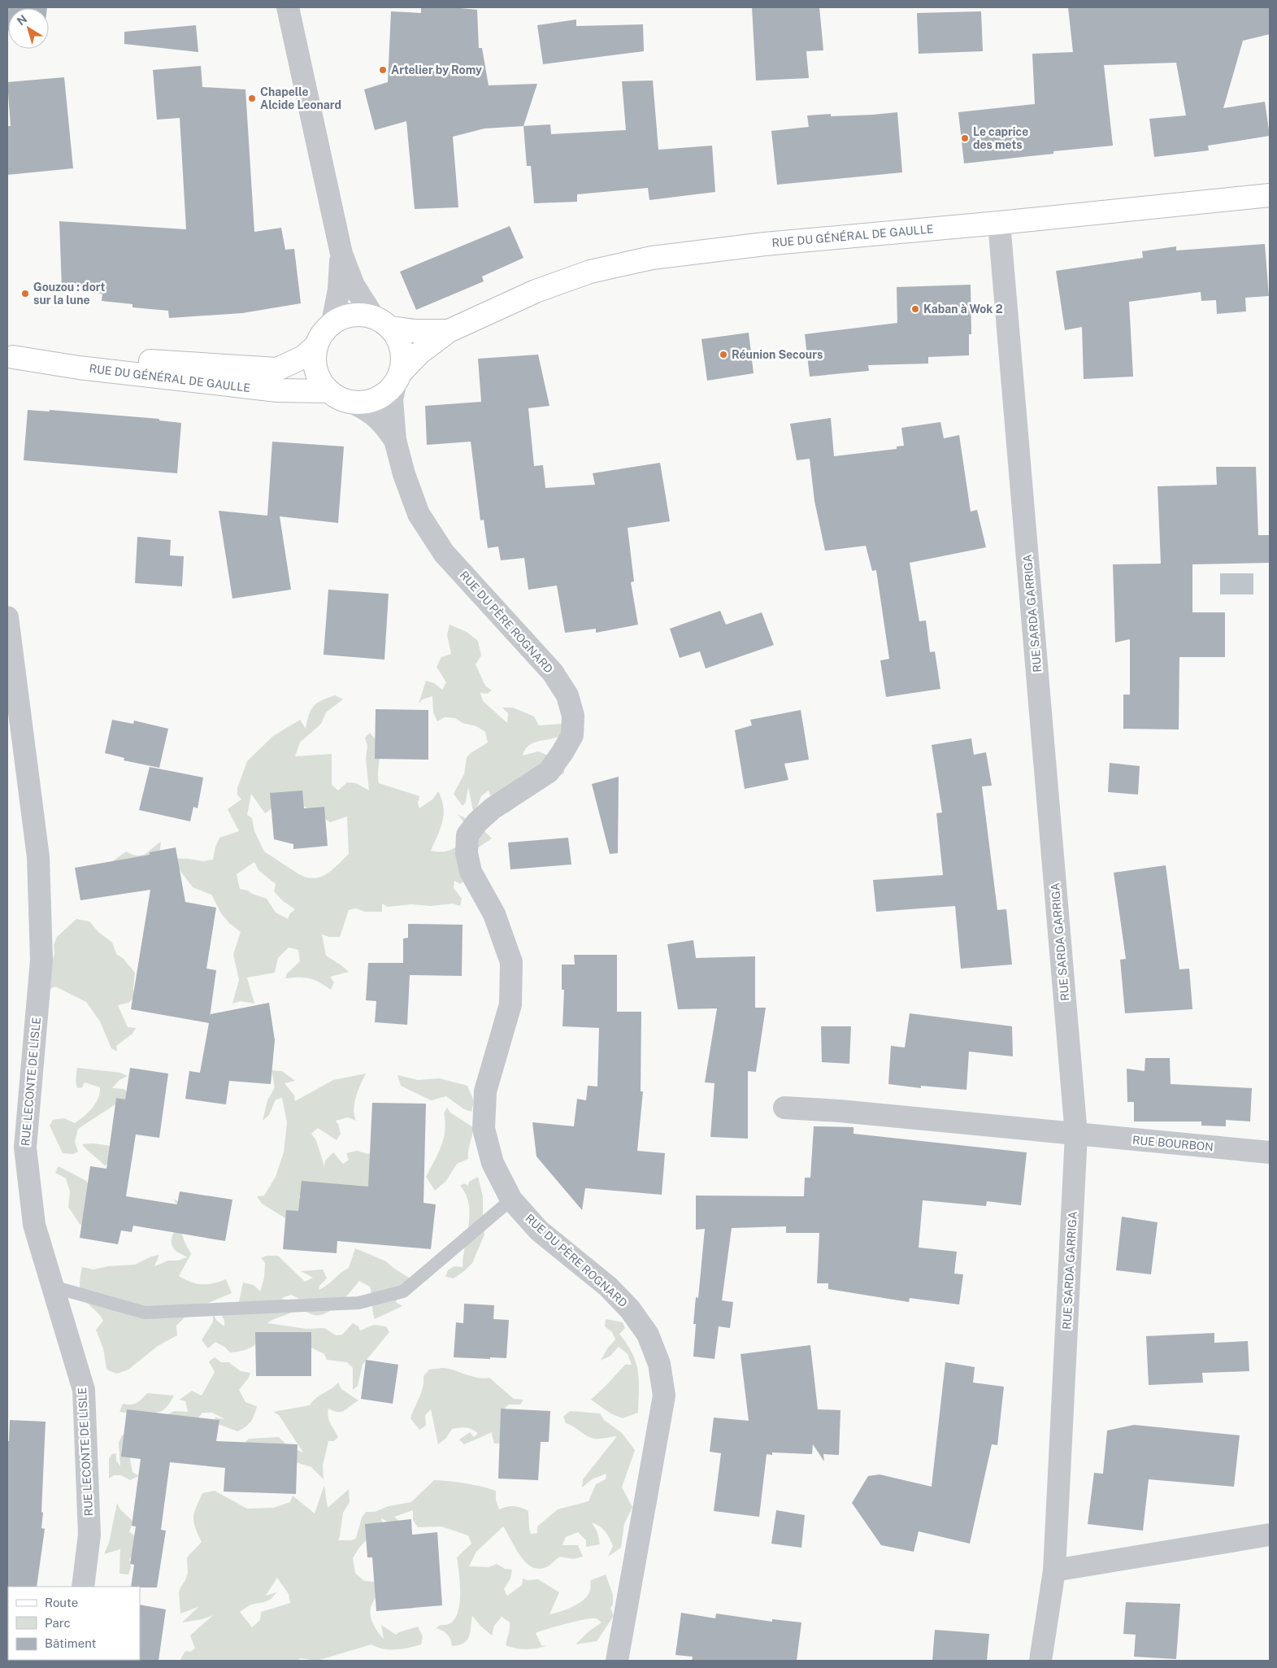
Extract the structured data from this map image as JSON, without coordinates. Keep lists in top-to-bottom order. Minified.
{"streets":{"main road":["RUE DU GÉNÉRAL DE GAULLE"],"street":["RUE SARDA GARRIGA","RUE DU PÈRE ROGNARD","RUE LECONTE DE LISLE","RUE BOURBON"]},"crossings":[["RUE DU GÉNÉRAL DE GAULLE","RUE SARDA GARRIGA"],["RUE DU GÉNÉRAL DE GAULLE","RUE DU PÈRE ROGNARD"],["RUE SARDA GARRIGA","RUE BOURBON"]],"places":["Artelier by Romy","Chapelle Alcide Leonard","Le caprice des mets","Gouzou : dort sur la lune","Kaban à Wok 2","Réunion Secours"],"legend":["Route","Parc","Bâtiment"],"north":"top left"}
